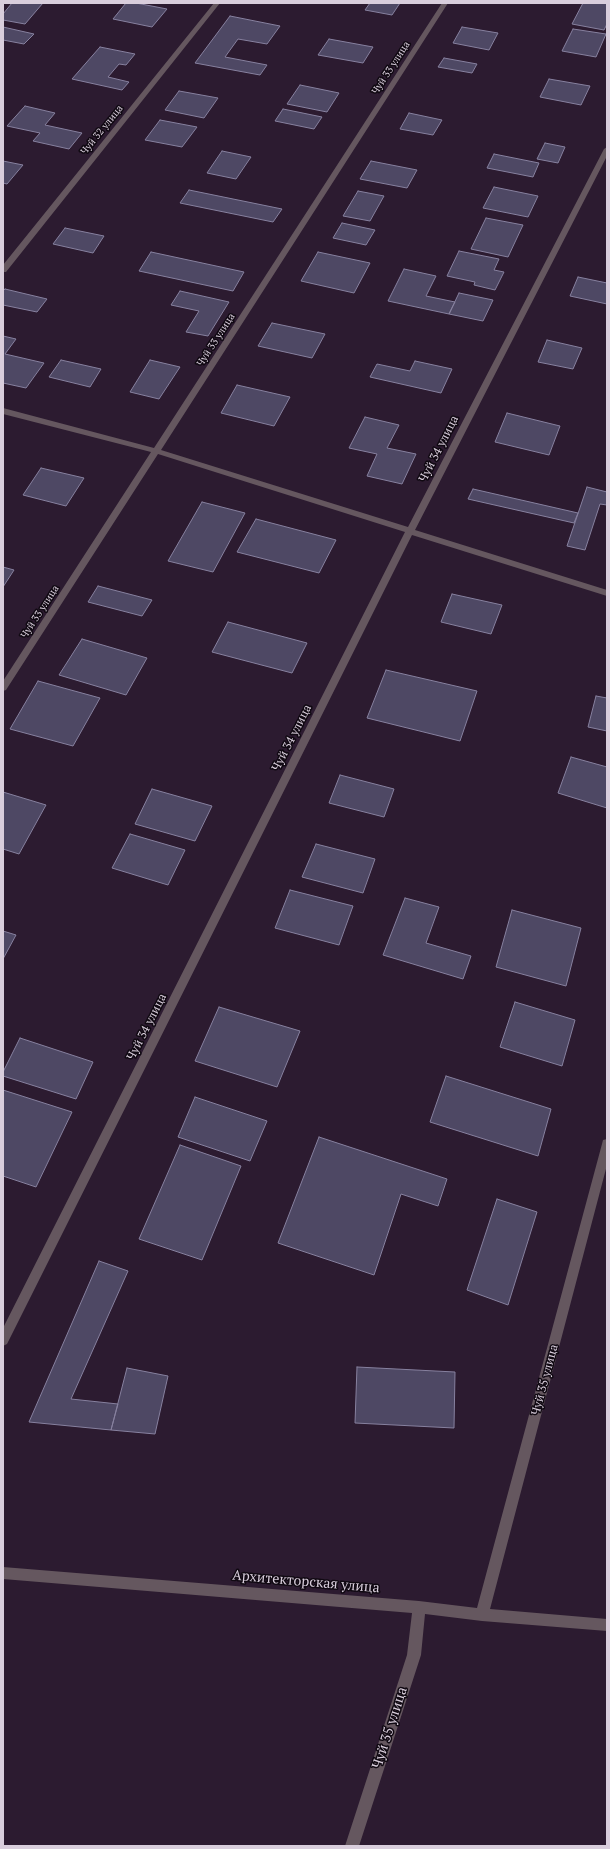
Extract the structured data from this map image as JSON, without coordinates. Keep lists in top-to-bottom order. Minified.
{"streets":{"street":["Чуй 33 улица","Чуй 32 улица","Чуй 34 улица","Чуй 35 улица","Архитекторская улица"]},"crossings":[["Чуй 35 улица","Архитекторская улица"]]}
